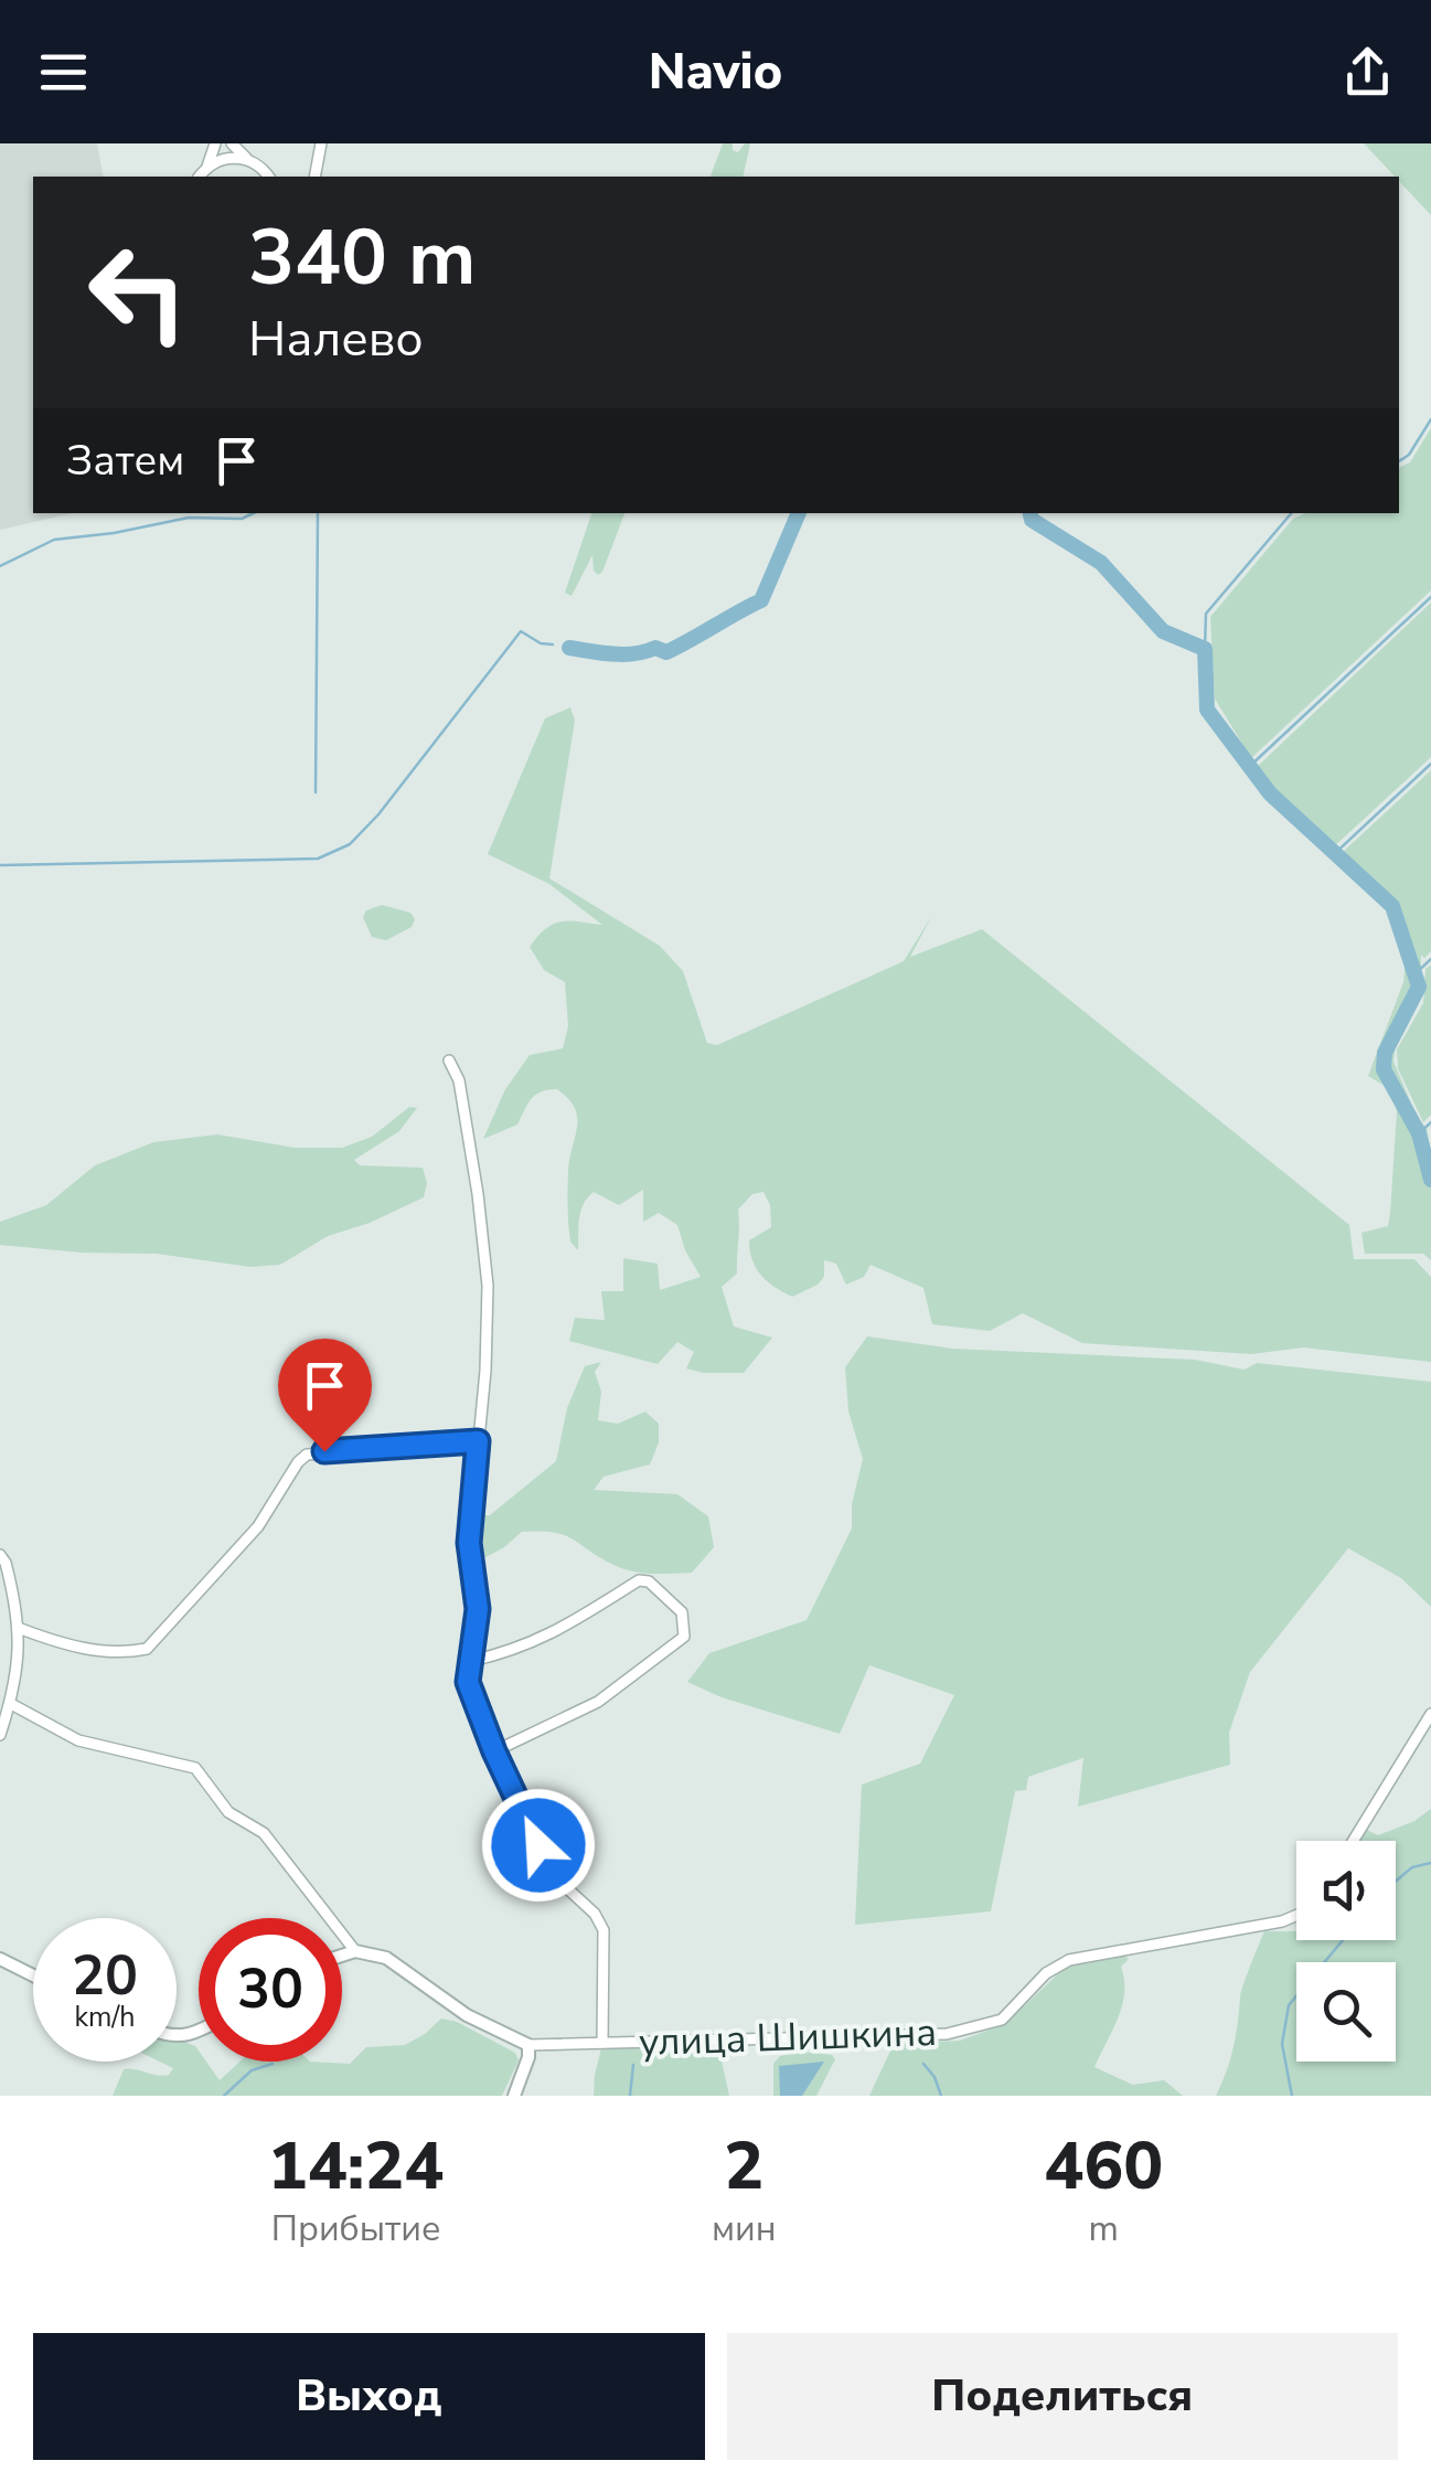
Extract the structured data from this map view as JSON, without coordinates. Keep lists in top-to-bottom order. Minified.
{"streets":{"street":["улица Шишкина"]},"page":{"header":"Navio","turn":["340 m","Налево"],"then":"Затем","speed":"20 km/h","limit":"30","eta":["14:24","Прибытие","2","мин","460","m"],"buttons":["Выход","Поделиться"]}}
